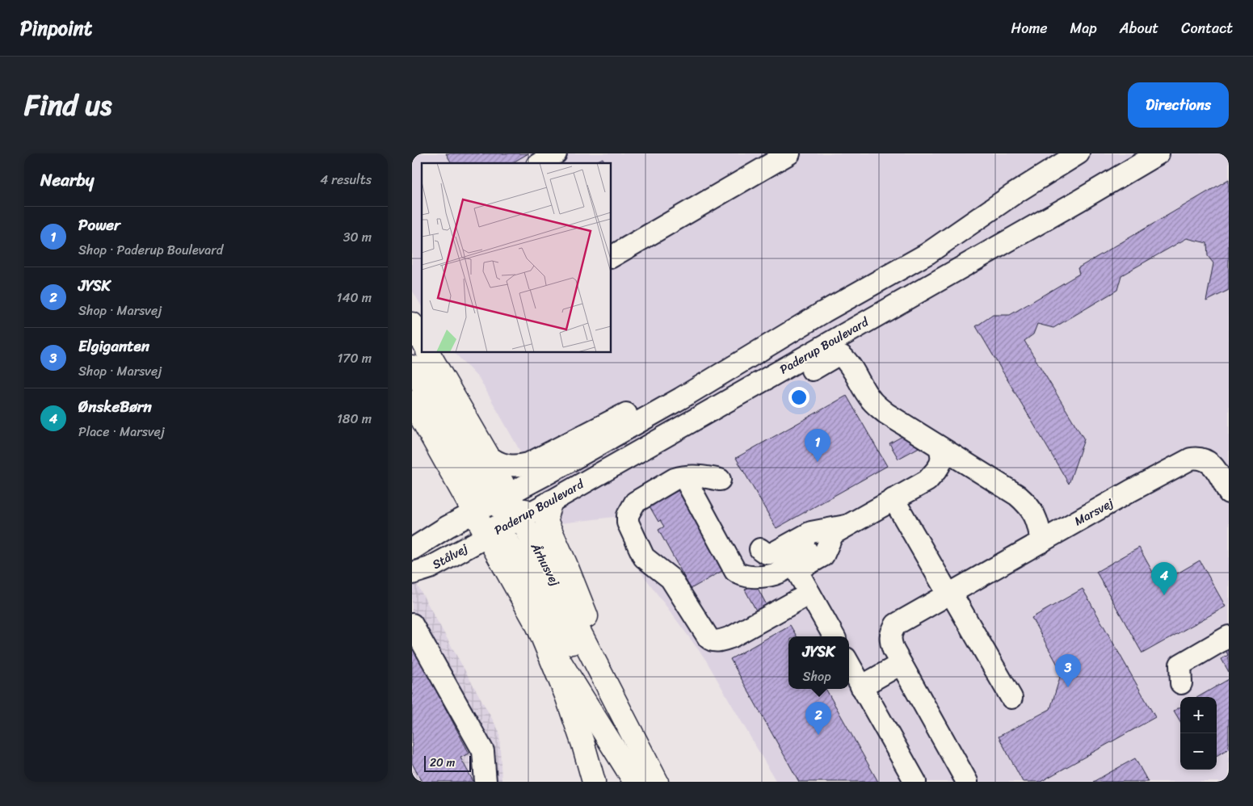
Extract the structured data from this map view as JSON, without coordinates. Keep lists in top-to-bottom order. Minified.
{"streets":{"street":["Paderup Boulevard","Marsvej","Stålvej"]},"crossings":[["Paderup Boulevard","Stålvej"]],"scale_bar":"20 m","page":{"header":"Pinpoint","nav":["Home","Map","About","Contact"],"title":"Find us","buttons":"Directions","heading":["Nearby","4 results"],"list":[{"mark":"1","name":"Power","note":"Shop · Paderup Boulevard","value":"30 m"},{"mark":"2","name":"JYSK","note":"Shop · Marsvej","value":"140 m"},{"mark":"3","name":"Elgiganten","note":"Shop · Marsvej","value":"170 m"},{"mark":"4","name":"ØnskeBørn","note":"Place · Marsvej","value":"180 m"}],"pins":["1","4","3","2"],"popup":["JYSK","Shop"],"map_buttons":["+","−"],"scale":"20 m"}}
